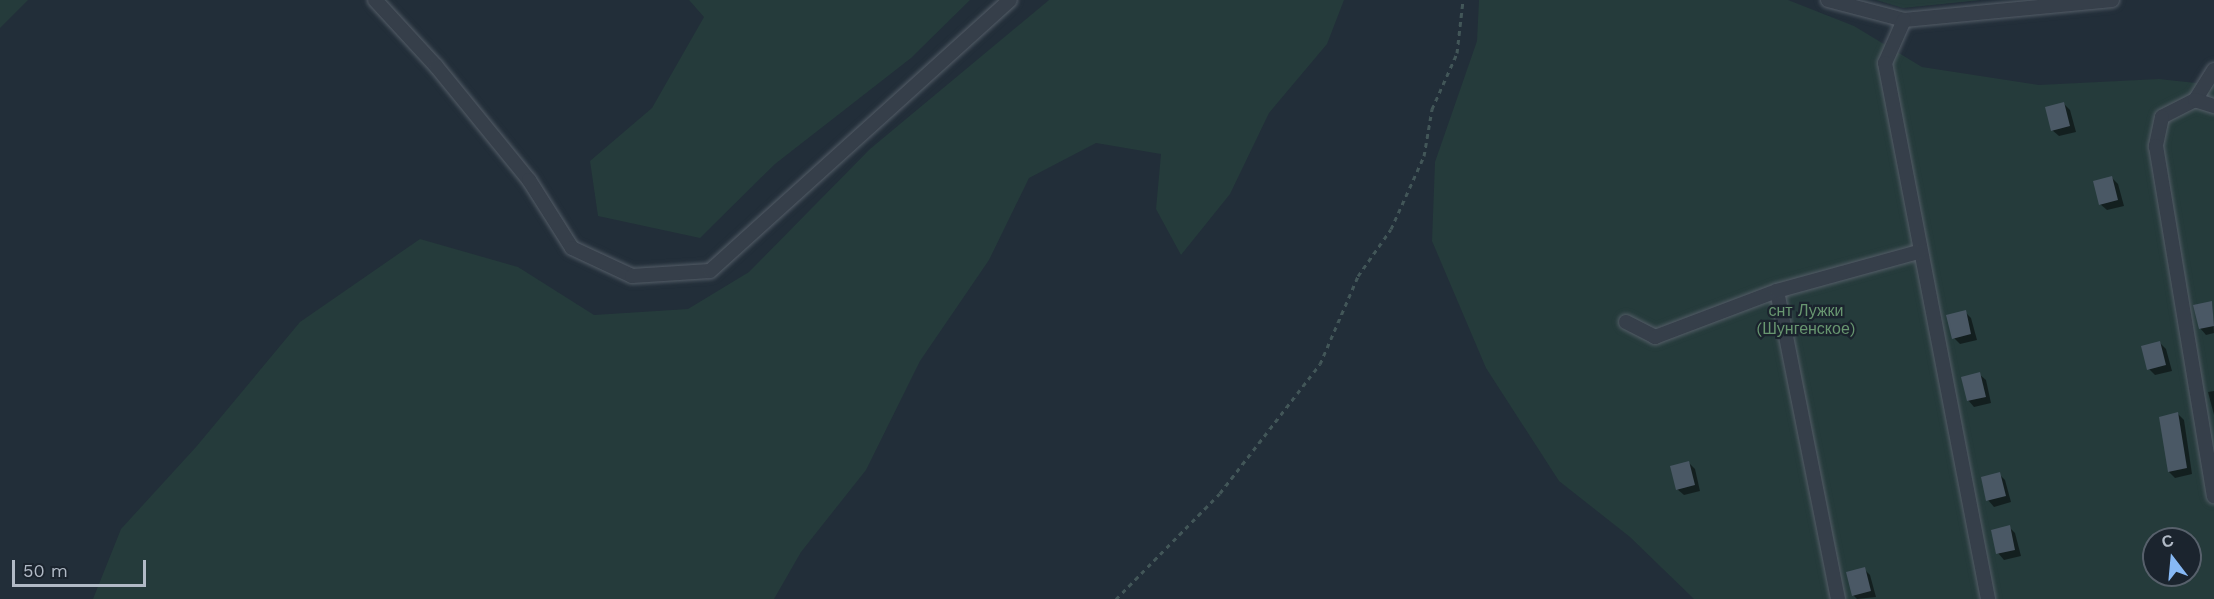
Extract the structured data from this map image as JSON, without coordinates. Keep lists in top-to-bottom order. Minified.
{"parks":["снт Лужки (Шунгенское)"],"scale_bar":"50 m","north":"top"}
